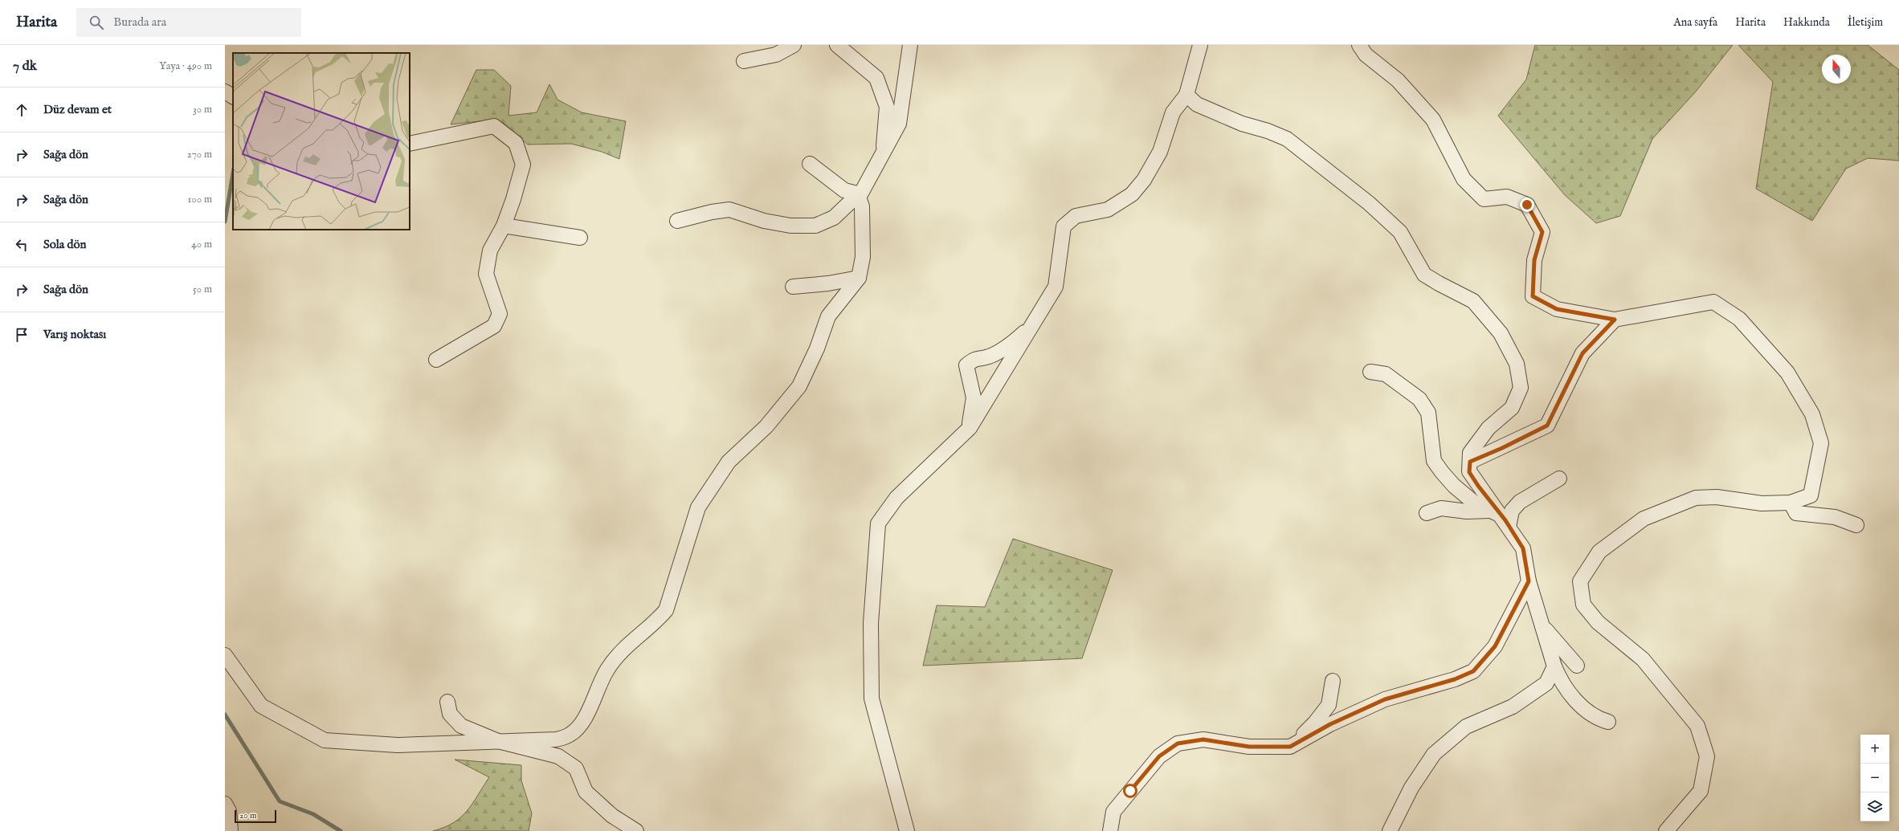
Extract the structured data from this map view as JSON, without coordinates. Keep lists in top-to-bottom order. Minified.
{"scale_bar":"20 m","north":"top","page":{"header":"Harita","search":"Burada ara","nav":["Ana sayfa","Harita","Hakkında","İletişim"],"heading":["7 dk","Yaya · 490 m"],"list":[["Düz devam et","30 m"],["Sağa dön","270 m"],["Sağa dön","100 m"],["Sola dön","40 m"],["Sağa dön","50 m"],"Varış noktası"],"map_buttons":["+","−"],"scale":"20 m"}}
